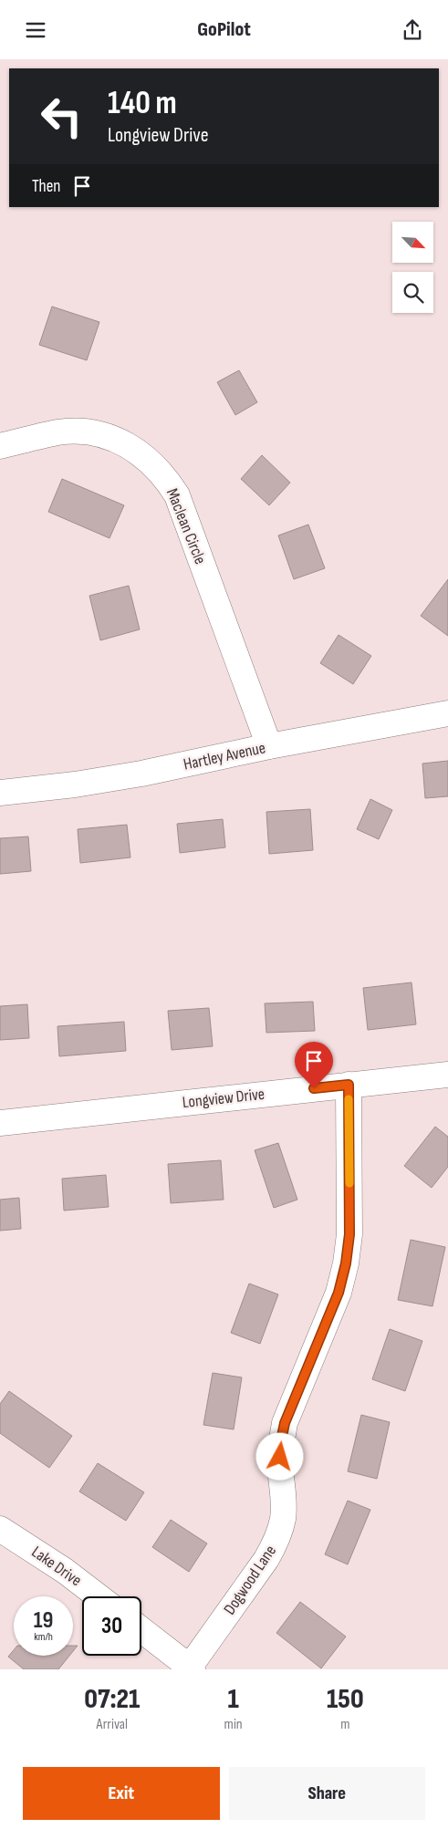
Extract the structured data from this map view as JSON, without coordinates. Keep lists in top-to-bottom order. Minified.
{"streets":{"street":["Maclean Circle","Hartley Avenue","Longview Drive","Lake Drive","Dogwood Lane"]},"crossings":[["Maclean Circle","Hartley Avenue"],["Longview Drive","Dogwood Lane"]],"north":"bottom right","page":{"header":"GoPilot","turn":["140 m","Longview Drive"],"then":"Then","speed":"19 km/h","limit":"30","eta":["07:21","Arrival","1","min","150","m"],"buttons":["Exit","Share"]}}
